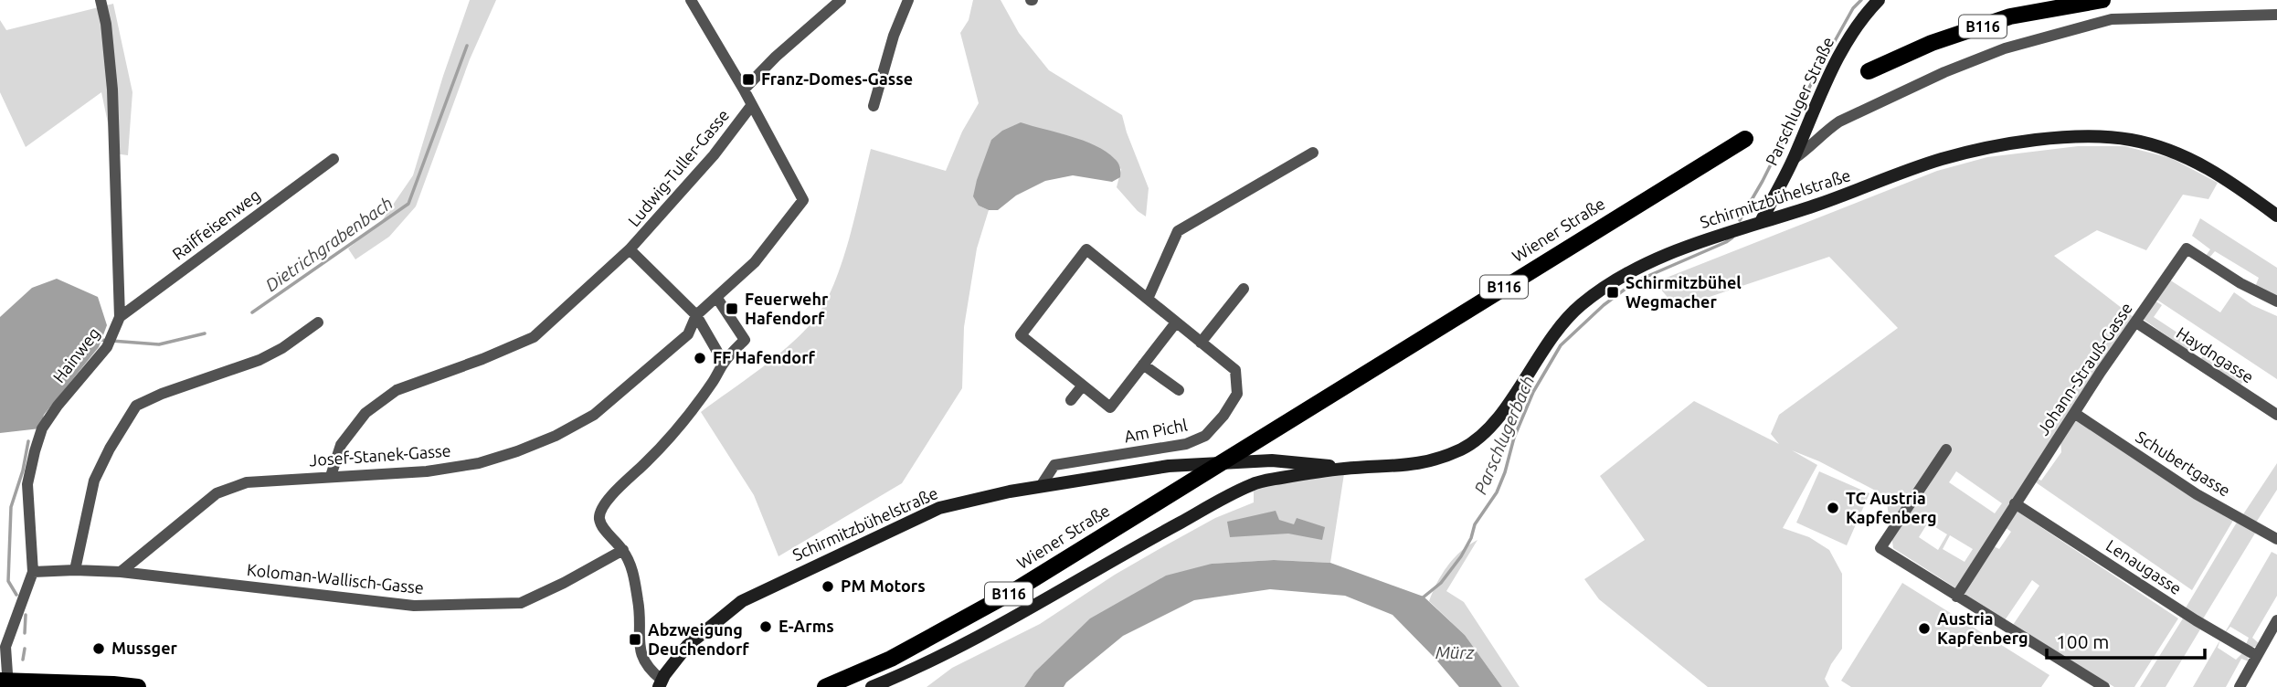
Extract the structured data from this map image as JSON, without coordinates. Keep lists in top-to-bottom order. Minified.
{"streets":{"main road":["B116","Parschluger Straße","Schirmitzbühelstraße","Wiener Straße"],"street":["Ludwig-Tuller-Gasse","Raiffeisenweg","Hainweg","Haydngasse","Johann-Strauß-Gasse","Am Pichl","Josef-Stanek-Gasse","Schubertgasse","Lenaugasse","Koloman-Wallisch-Gasse"]},"crossings":[["Parschluger Straße","Schirmitzbühelstraße"],["Ludwig-Tuller-Gasse","Josef-Stanek-Gasse"],["Schirmitzbühelstraße","Am Pichl"],["Raiffeisenweg","Hainweg"],["Hainweg","Koloman-Wallisch-Gasse"],["Haydngasse","Johann-Strauß-Gasse"],["Johann-Strauß-Gasse","Schubertgasse"],["Johann-Strauß-Gasse","Lenaugasse"],["Josef-Stanek-Gasse","Koloman-Wallisch-Gasse"]],"water":["Dietrichgrabenbach","Parschlugerbach","Mürz"],"places":{"transit":["Franz-Domes-Gasse","Schirmitzbühel Wegmacher","Feuerwehr Hafendorf","Abzweigung Deuchendorf"],"other":["FF Hafendorf","TC Austria Kapfenberg","PM Motors","E-Arms","Austria Kapfenberg","Mussger"]},"scale_bar":"100 m"}
